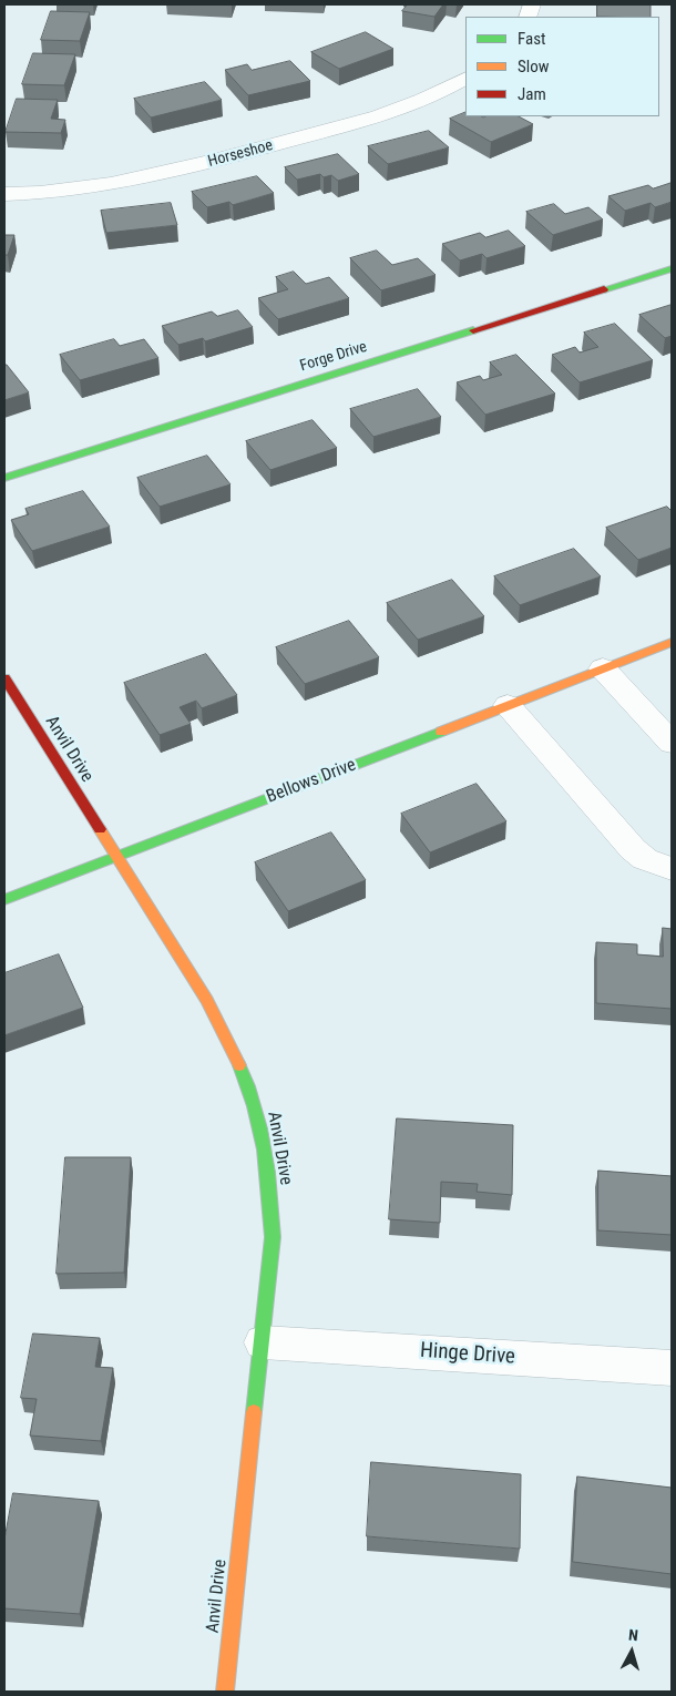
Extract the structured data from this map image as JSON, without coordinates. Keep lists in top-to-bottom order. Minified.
{"streets":{"street":["Horseshoe","Forge Drive","Anvil Drive","Bellows Drive","Hinge Drive"]},"crossings":[["Anvil Drive","Bellows Drive"],["Anvil Drive","Hinge Drive"]],"legend":["Fast","Slow","Jam"],"north":"top"}
